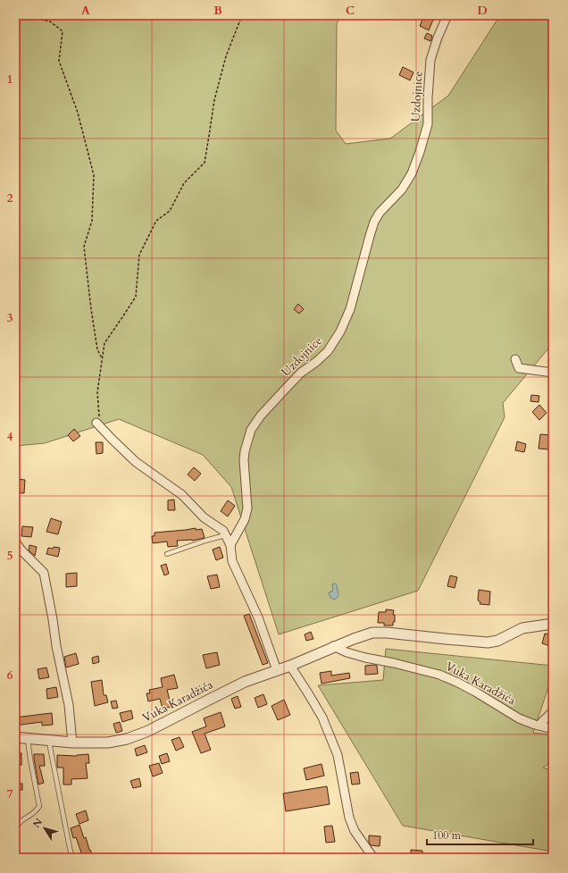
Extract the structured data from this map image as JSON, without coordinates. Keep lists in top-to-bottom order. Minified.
{"streets":{"street":["Uzdojnice","Vuka Karadžića"]},"scale_bar":"100 m","north":"top left","grid":{"columns":["A","B","C","D"],"rows":["1","2","3","4","5","6","7"]}}
